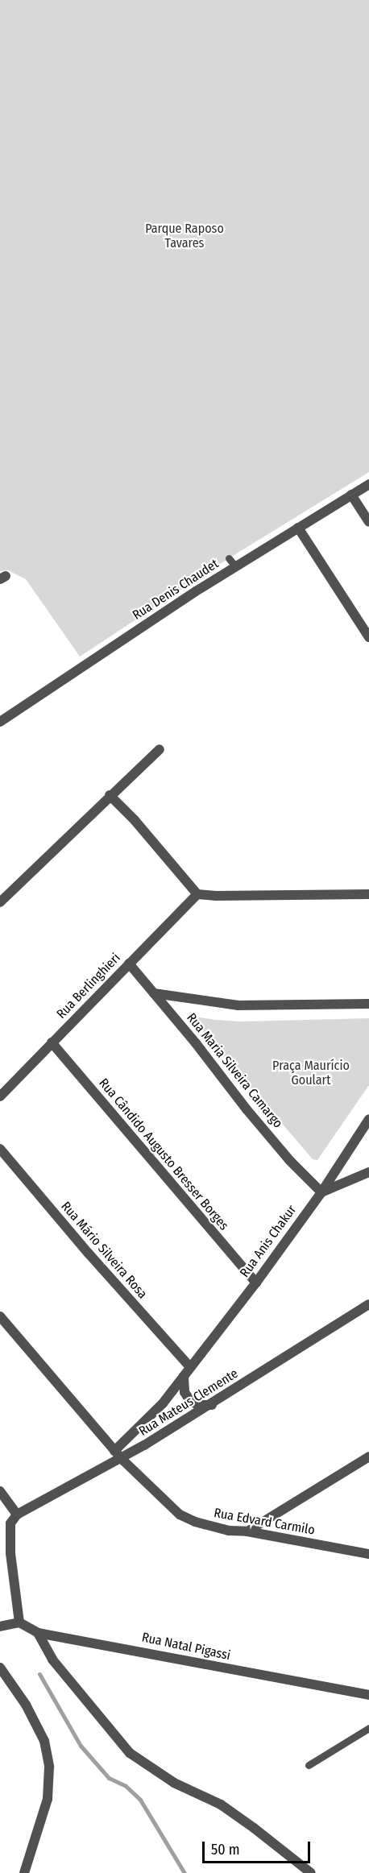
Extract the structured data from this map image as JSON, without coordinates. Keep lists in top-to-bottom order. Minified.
{"streets":{"street":["Rua Denis Chaudet","Rua Berlinghieri","Rua Maria Silveira Camargo","Rua Cândido Augusto Bresser Borges","Rua Anis Chakur","Rua Mário Silveira Rosa","Rua Mateus Clemente","Rua Edvard Carmilo","Rua Natal Pigassi"]},"crossings":[["Rua Berlinghieri","Rua Maria Silveira Camargo"],["Rua Berlinghieri","Rua Cândido Augusto Bresser Borges"],["Rua Maria Silveira Camargo","Rua Anis Chakur"],["Rua Cândido Augusto Bresser Borges","Rua Anis Chakur"],["Rua Anis Chakur","Rua Mário Silveira Rosa"],["Rua Anis Chakur","Rua Mateus Clemente"],["Rua Anis Chakur","Rua Edvard Carmilo"],["Rua Mateus Clemente","Rua Edvard Carmilo"]],"parks":["Parque Raposo Tavares","Praça Maurício Goulart"],"scale_bar":"50 m"}
